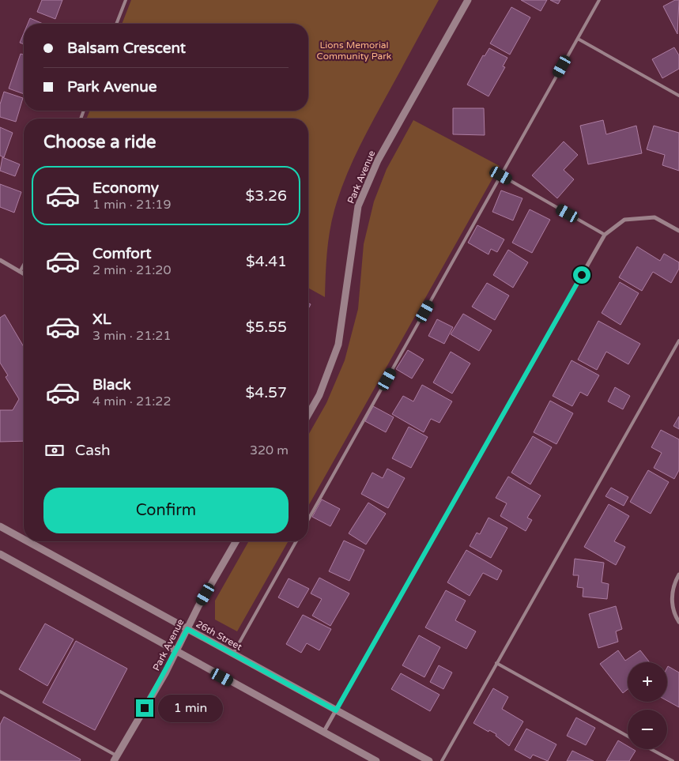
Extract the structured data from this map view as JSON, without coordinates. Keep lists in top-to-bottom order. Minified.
{"streets":{"street":["Park Avenue","26th Street"]},"crossings":[["Park Avenue","26th Street"]],"parks":["Lions Memorial Community Park"],"page":{"banner":["Balsam Crescent","Park Avenue"],"heading":"Choose a ride","list":[{"name":"Economy","note":"1 min · 21:19","value":"$3.26"},{"name":"Comfort","note":"2 min · 21:20","value":"$4.41"},{"name":"XL","note":"3 min · 21:21","value":"$5.55"},{"name":"Black","note":"4 min · 21:22","value":"$4.57"}],"pay":["Cash","320 m"],"buttons":"Confirm","map_buttons":["+","−"],"bubble":"1 min"}}
